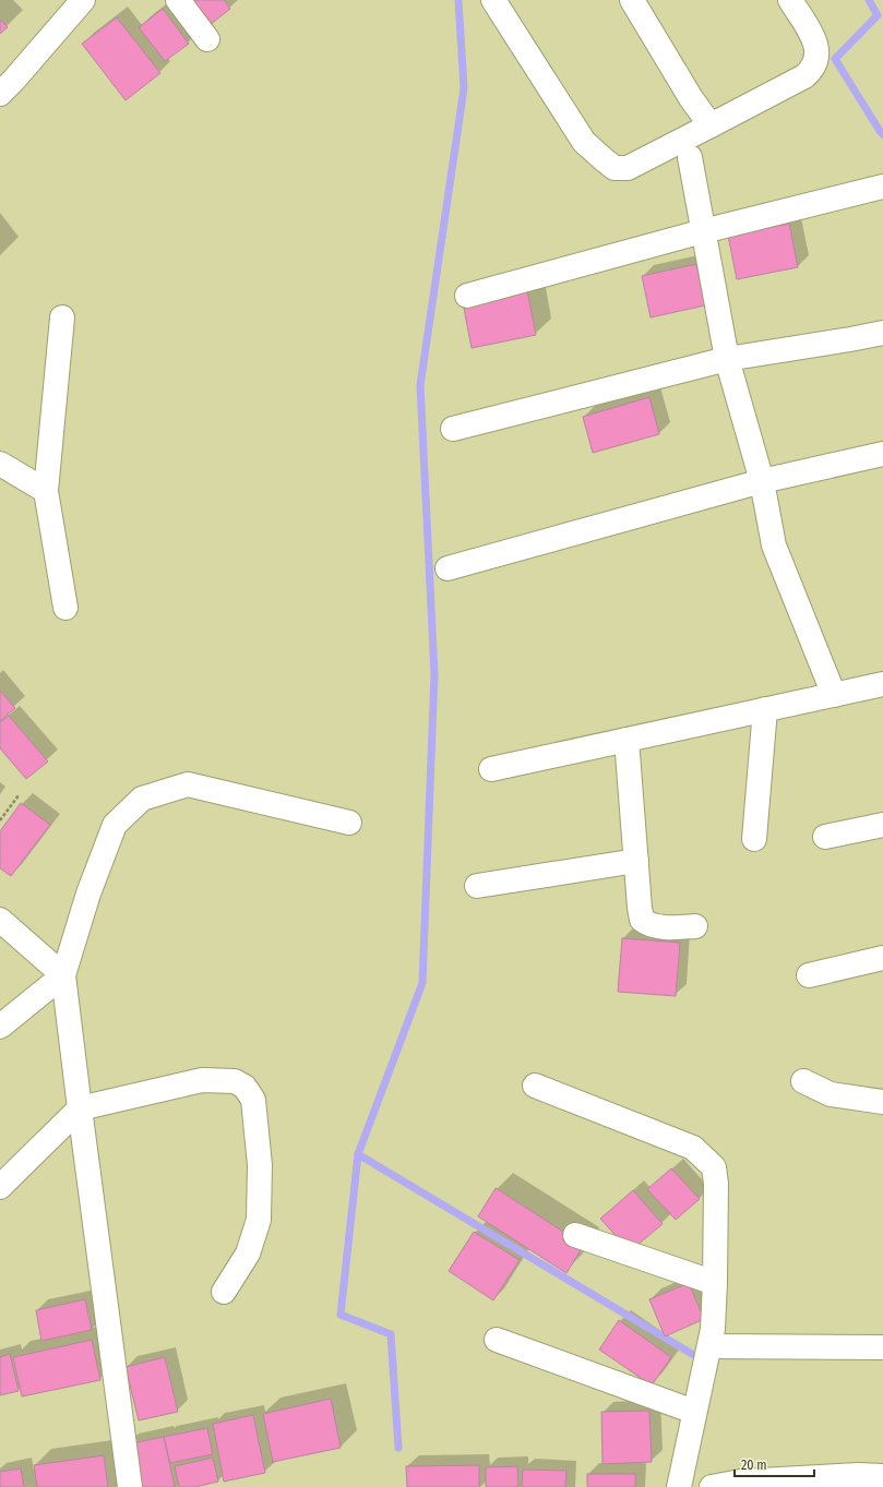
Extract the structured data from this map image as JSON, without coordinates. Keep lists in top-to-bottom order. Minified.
{"scale_bar":"20 m"}
